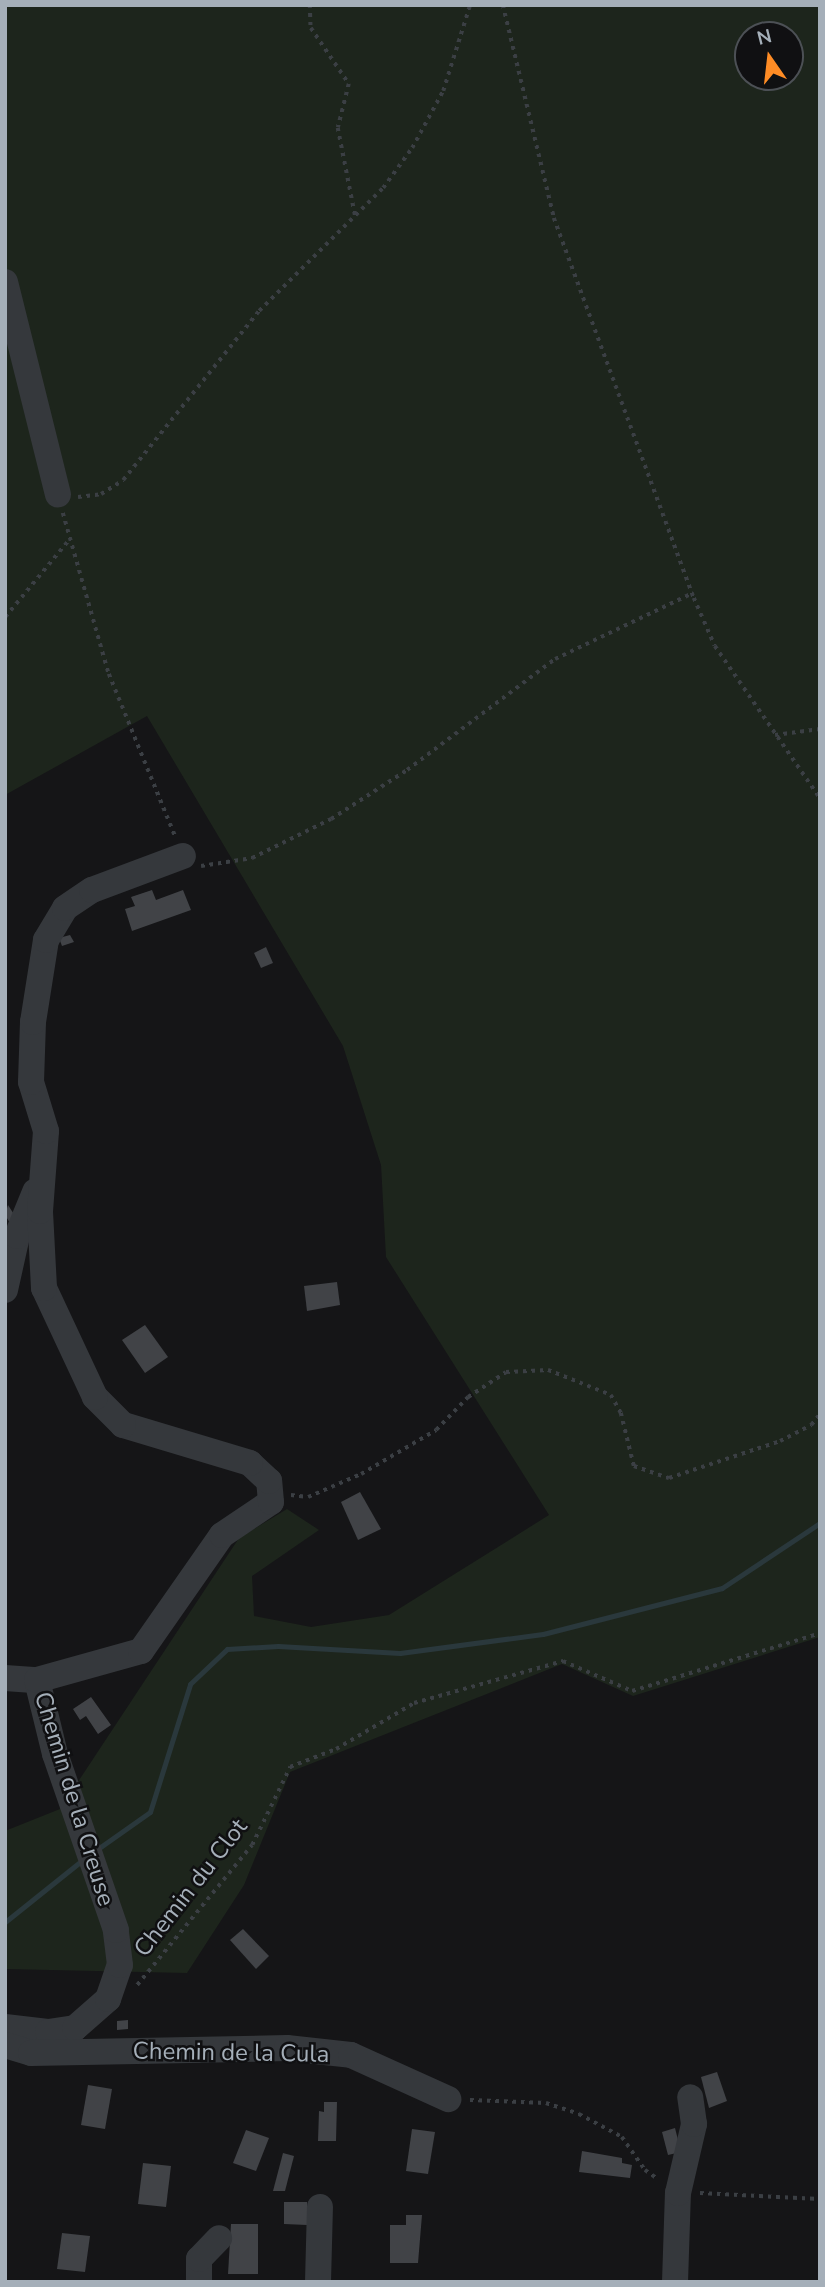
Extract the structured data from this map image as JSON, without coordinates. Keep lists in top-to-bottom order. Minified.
{"streets":{"street":["Chemin de la Creuse","Chemin de la Cula"],"path":["Chemin du Clot"]},"north":"top"}
